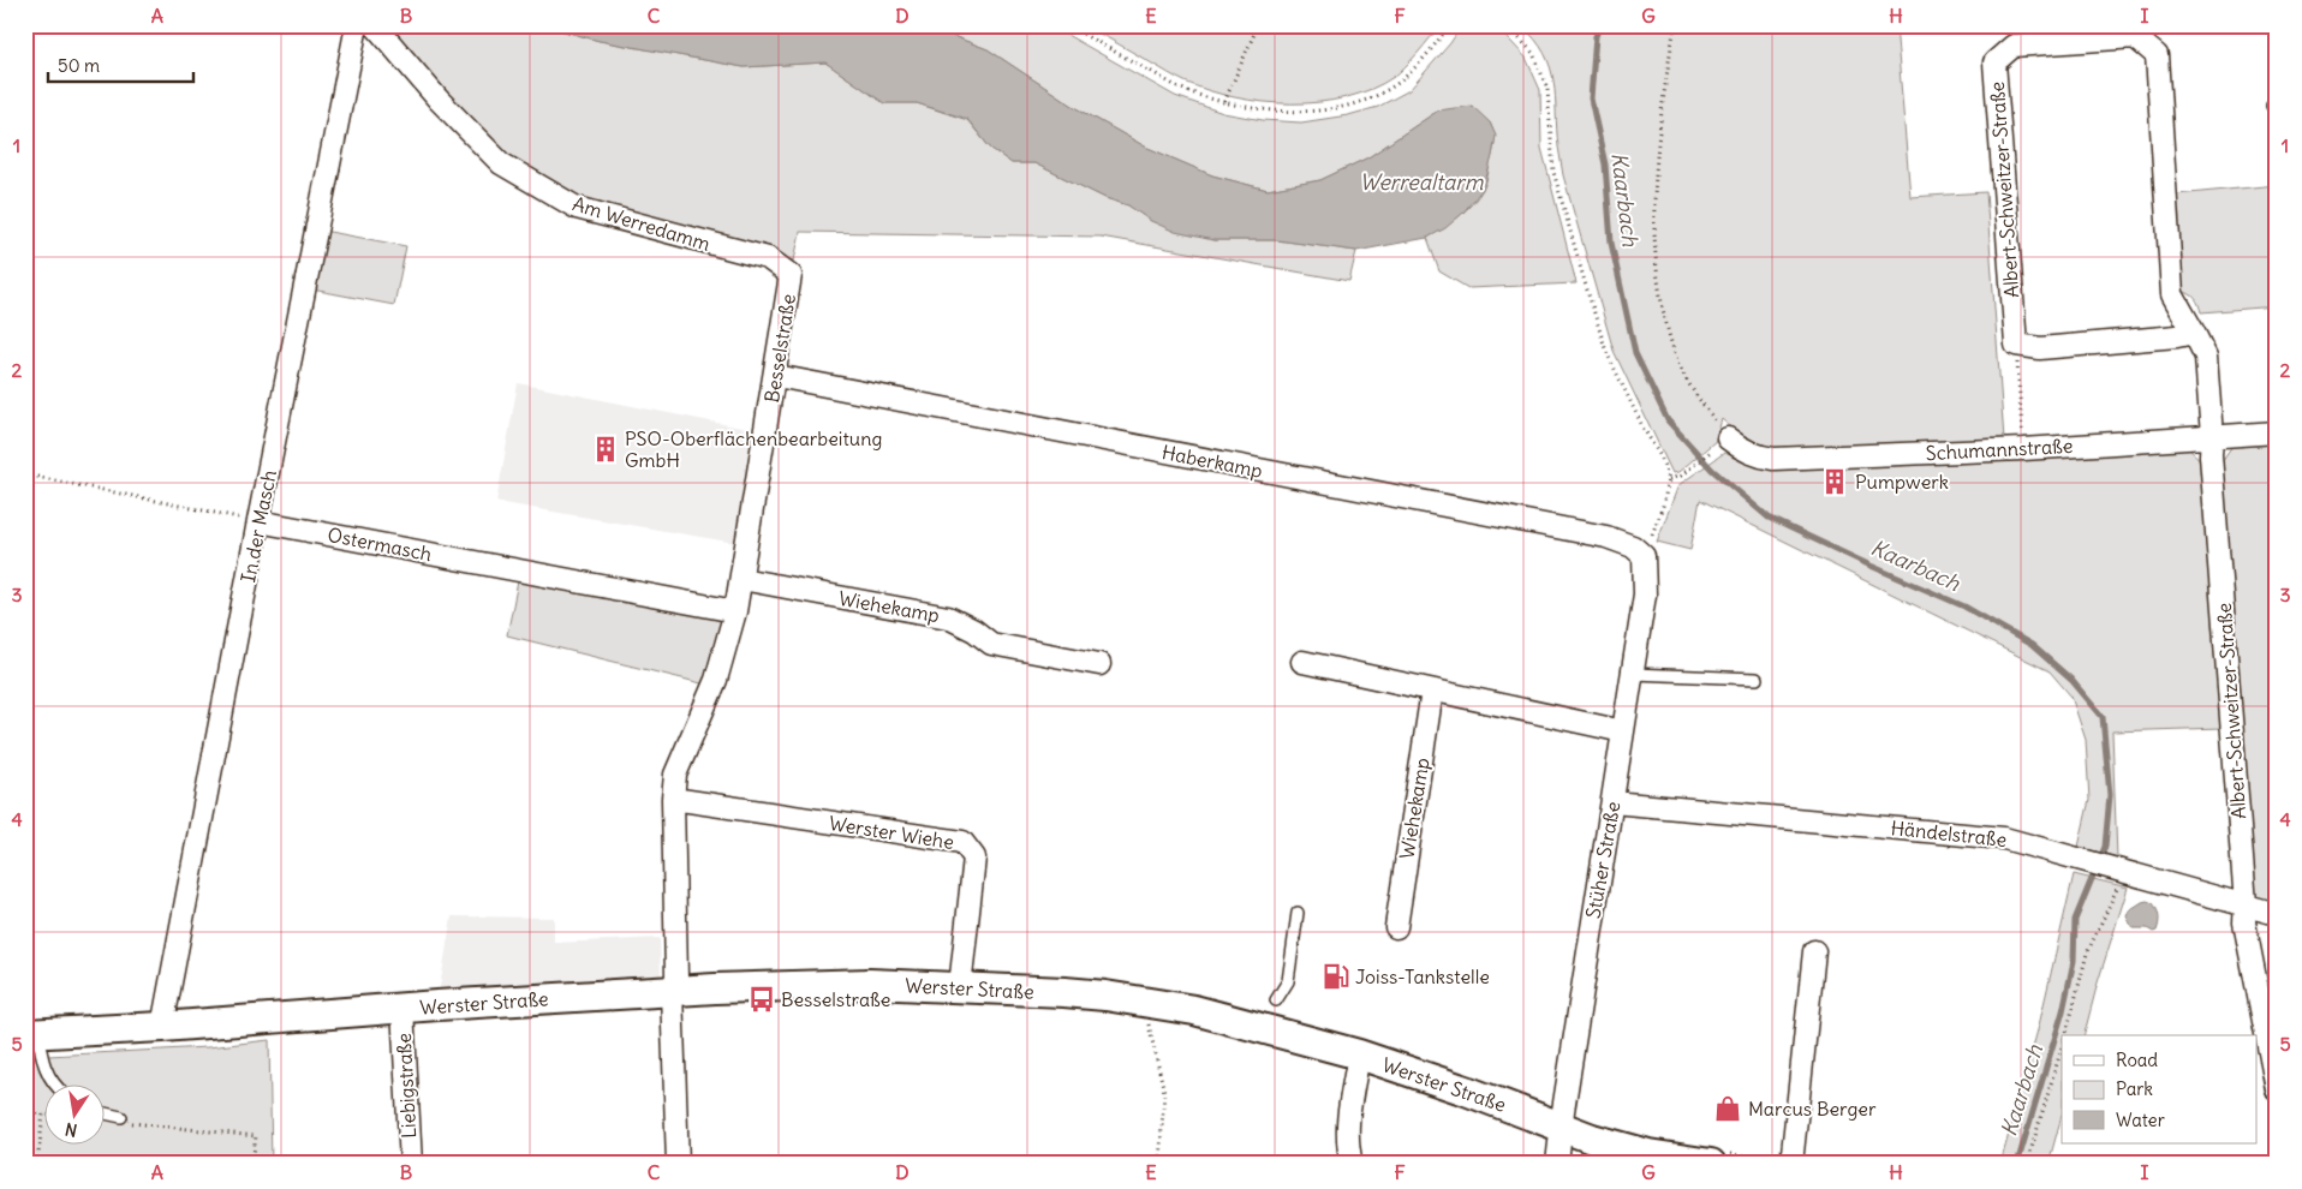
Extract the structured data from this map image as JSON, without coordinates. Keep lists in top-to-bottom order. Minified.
{"streets":{"main road":["Werster Straße"],"street":["Albert-Schweitzer-Straße","Am Werredamm","Besselstraße","Schumannstraße","Haberkamp","In der Masch","Ostermasch","Wiehekamp","Werster Wiehe","Händelstraße","Stüher Straße","Liebigstraße"]},"crossings":[["Albert-Schweitzer-Straße","Schumannstraße"],["Albert-Schweitzer-Straße","Händelstraße"],["Am Werredamm","Besselstraße"],["Besselstraße","Haberkamp"],["Besselstraße","Ostermasch"],["Besselstraße","Wiehekamp"],["Besselstraße","Werster Wiehe"],["Besselstraße","Werster Straße"],["Haberkamp","Stüher Straße"],["In der Masch","Ostermasch"],["In der Masch","Werster Straße"],["Werster Wiehe","Werster Straße"],["Händelstraße","Stüher Straße"],["Stüher Straße","Werster Straße"],["Werster Straße","Liebigstraße"]],"water":["Werrealtarm","Kaarbach"],"places":{"building":["PSO-Oberflächenbearbeitung GmbH","Pumpwerk"],"fuel station":["Joiss-Tankstelle"],"bus stop":["Besselstraße"],"shop":["Marcus Berger"]},"legend":["Road","Park","Water"],"scale_bar":"50 m","north":"bottom","grid":{"columns":["A","B","C","D","E","F","G","H","I"],"rows":["1","2","3","4","5"]}}
